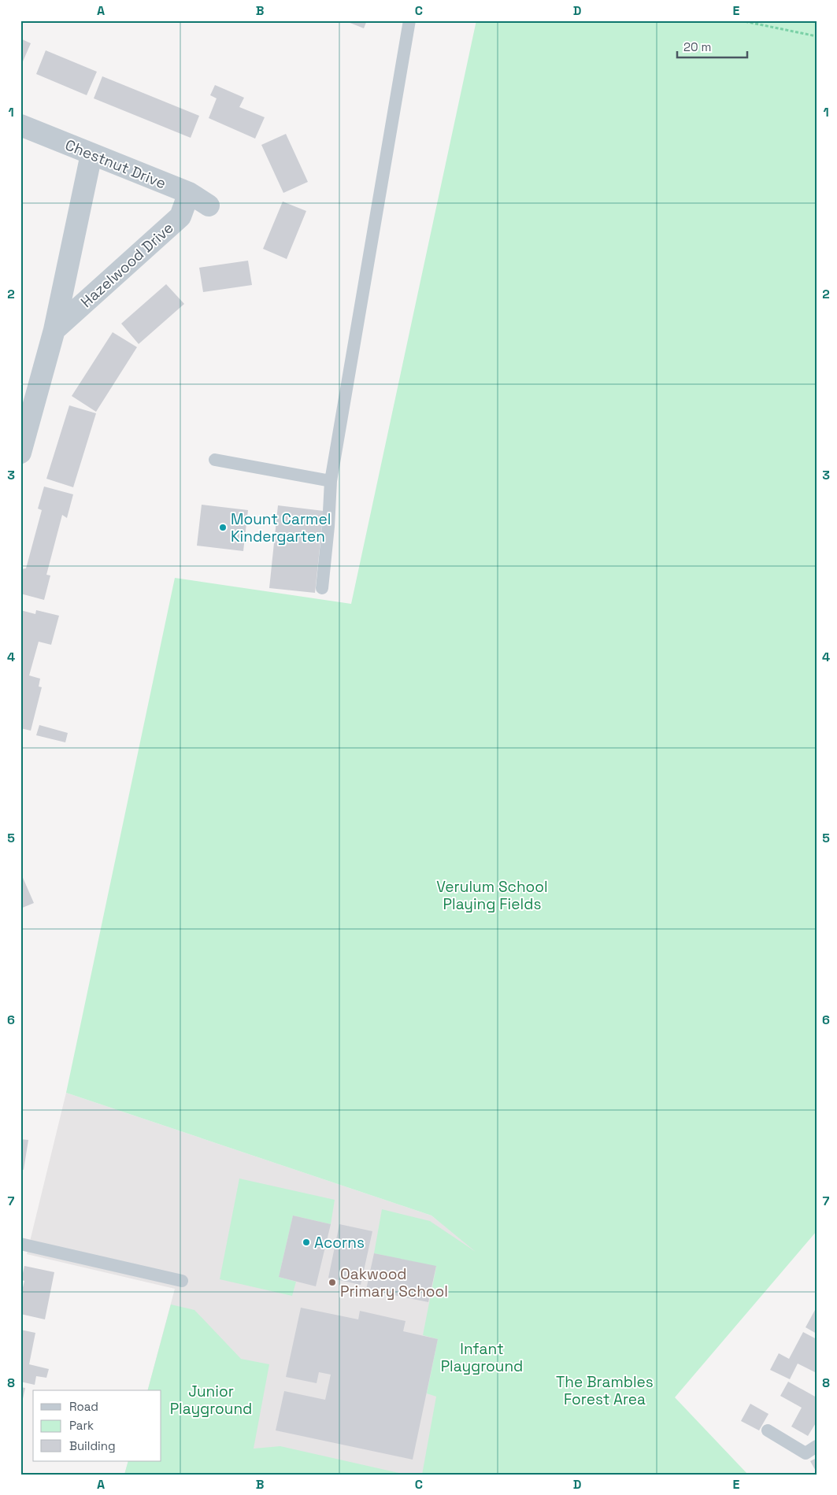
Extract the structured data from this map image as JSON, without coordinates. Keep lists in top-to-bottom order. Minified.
{"streets":{"street":["Chestnut Drive","Hazelwood Drive"]},"crossings":[["Chestnut Drive","Hazelwood Drive"]],"parks":["Verulum School Playing Fields","Infant Playground","The Brambles Forest Area","Junior Playground"],"places":["Mount Carmel Kindergarten","Acorns","Oakwood Primary School"],"legend":["Road","Park","Building"],"scale_bar":"20 m","grid":{"columns":["A","B","C","D","E"],"rows":["1","2","3","4","5","6","7","8"]}}
